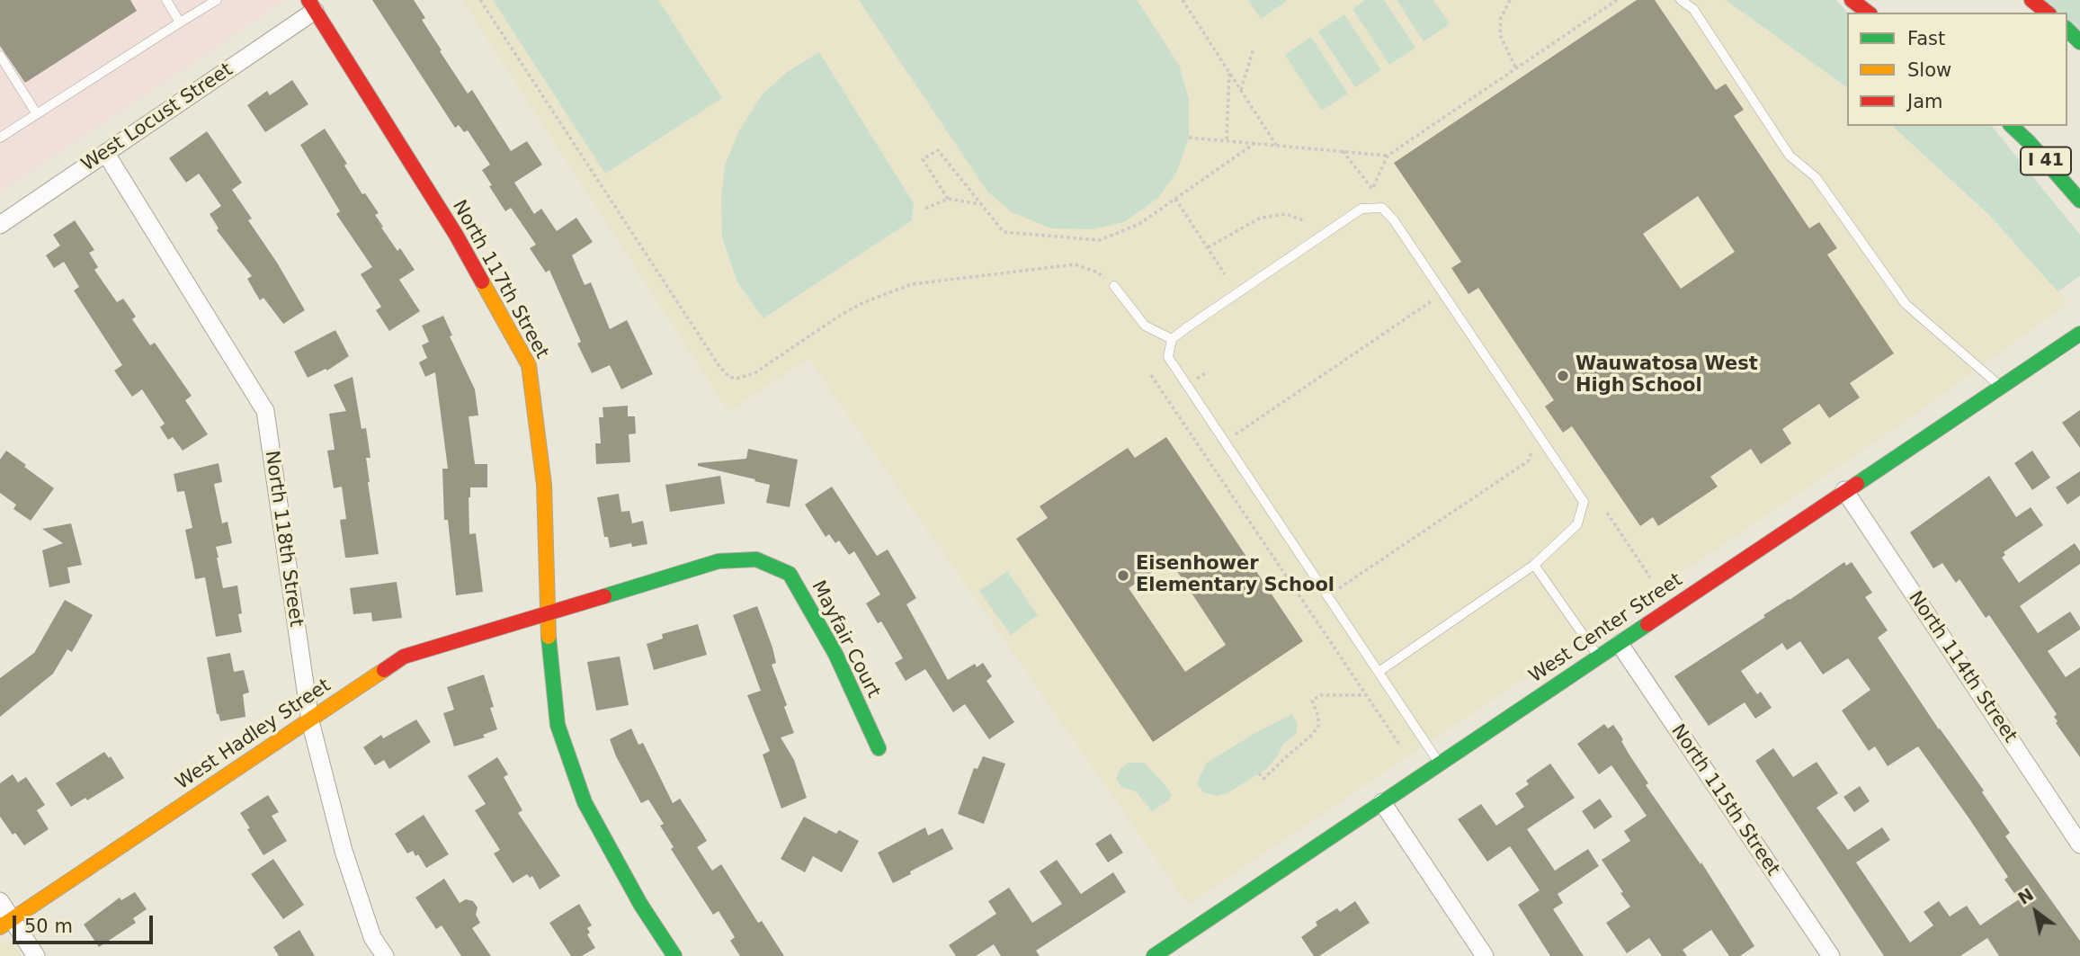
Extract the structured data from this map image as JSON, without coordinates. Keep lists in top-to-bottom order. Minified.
{"streets":{"main road":["I 41","North 117th Street","West Center Street","Mayfair Court","West Hadley Street"],"street":["West Locust Street","North 118th Street","North 114th Street","North 115th Street"]},"crossings":[["West Locust Street","North 117th Street"],["West Locust Street","North 118th Street"],["North 117th Street","Mayfair Court"],["North 117th Street","West Hadley Street"],["North 118th Street","West Hadley Street"],["West Center Street","North 114th Street"],["West Center Street","North 115th Street"],["Mayfair Court","West Hadley Street"]],"places":["Wauwatosa West High School","Eisenhower Elementary School"],"legend":["Fast","Slow","Jam"],"scale_bar":"50 m","north":"top left"}
